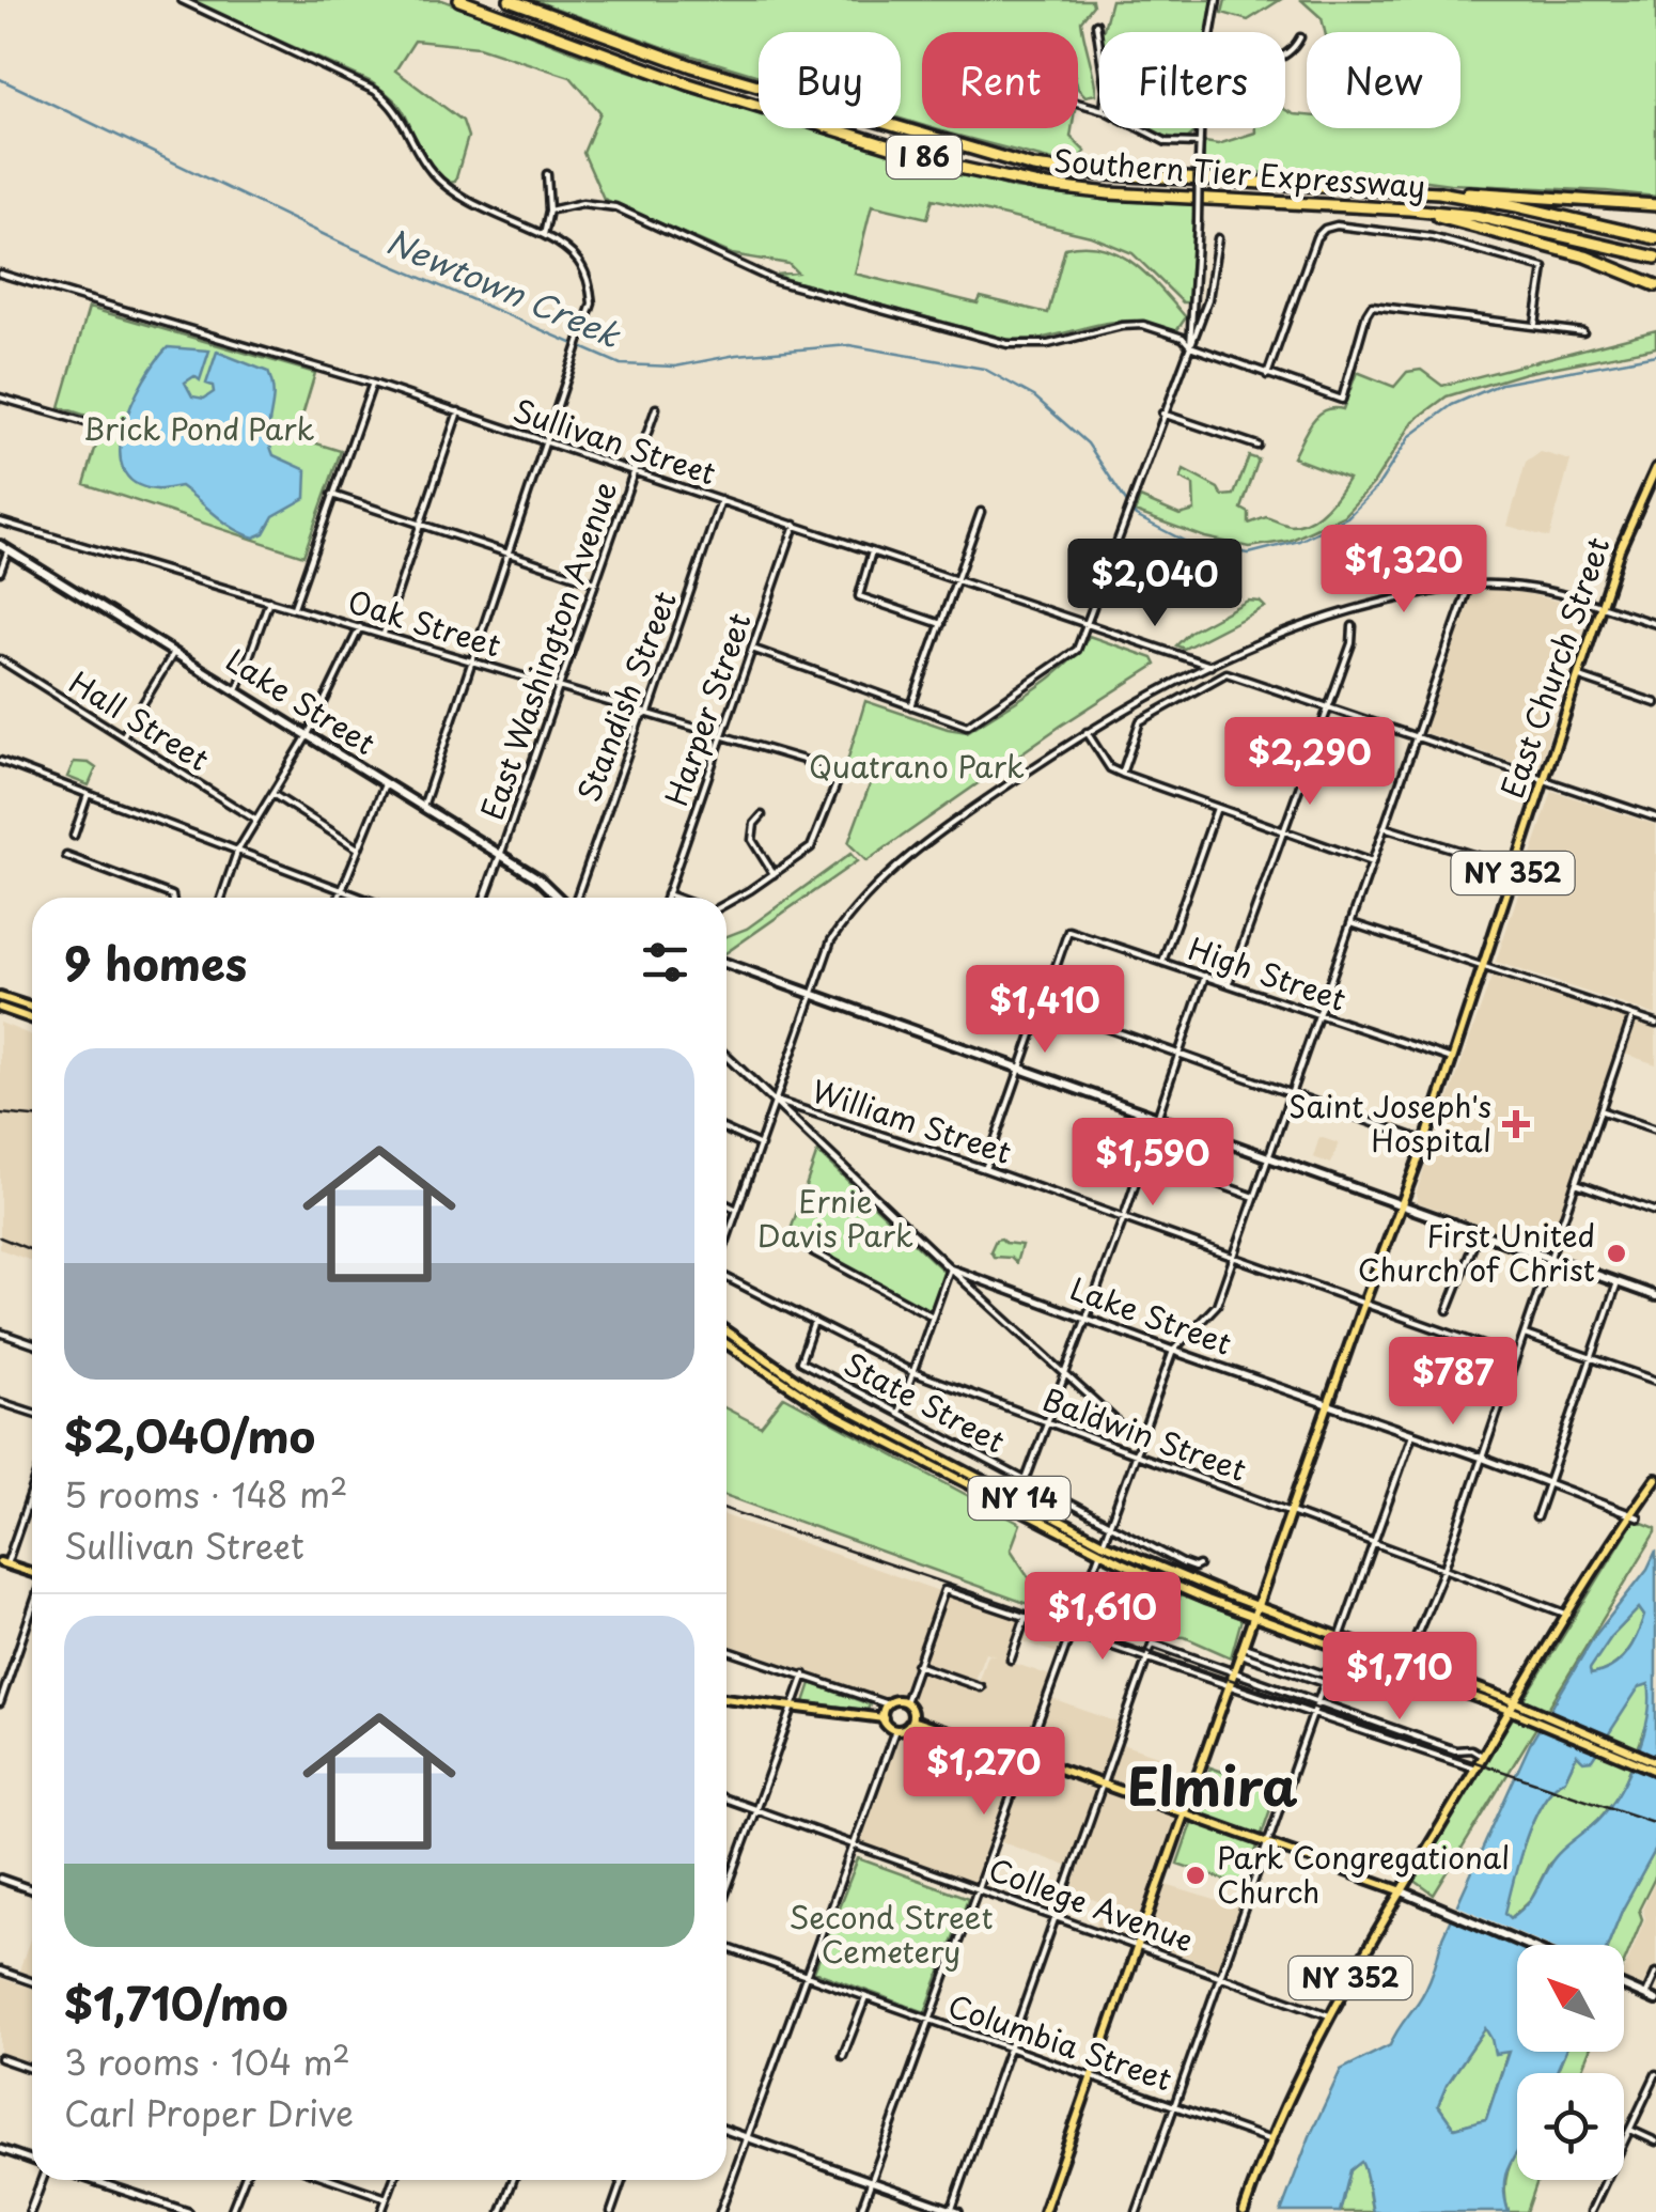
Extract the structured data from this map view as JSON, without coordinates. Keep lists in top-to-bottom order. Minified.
{"streets":{"highway":["I 86","Southern Tier Expressway"],"main road":["East Church Street","Lake Street","NY 352","NY 14"],"street":["Sullivan Street","Oak Street","East Washington Avenue","Standish Street","Harper Street","Hall Street","High Street","William Street","State Street","Baldwin Street","College Avenue","Columbia Street"]},"crossings":[["Sullivan Street","East Washington Avenue"],["Sullivan Street","Standish Street"],["Sullivan Street","Harper Street"],["Oak Street","East Washington Avenue"],["Oak Street","Standish Street"],["Oak Street","Harper Street"],["East Washington Avenue","Lake Street"],["East Church Street","Lake Street"],["East Church Street","NY 352"],["East Church Street","High Street"],["East Church Street","William Street"],["East Church Street","Baldwin Street"],["East Church Street","NY 14"],["Lake Street","NY 352"],["Lake Street","William Street"],["NY 352","Baldwin Street"],["NY 352","NY 14"],["NY 352","College Avenue"],["NY 352","Columbia Street"],["State Street","Baldwin Street"]],"districts":["Elmira"],"water":["Newtown Creek"],"parks":["Brick Pond Park","Quatrano Park","Ernie Davis Park","Second Street Cemetery"],"places":{"health":["Saint Joseph's Hospital"],"other":["First United Church of Christ","Park Congregational Church"]},"north":"top left","page":{"chip":["Buy","Rent","Filters","New"],"price":["$1,320","$2,040","$2,290","$1,410","$1,590","$787","$1,610","$1,710","$1,270"],"heading":"9 homes","list":[{"name":"$2,040/mo","note":"5 rooms · 148 m² · Sullivan Street"},{"name":"$1,710/mo","note":"3 rooms · 104 m² · Carl Proper Drive"}]}}
